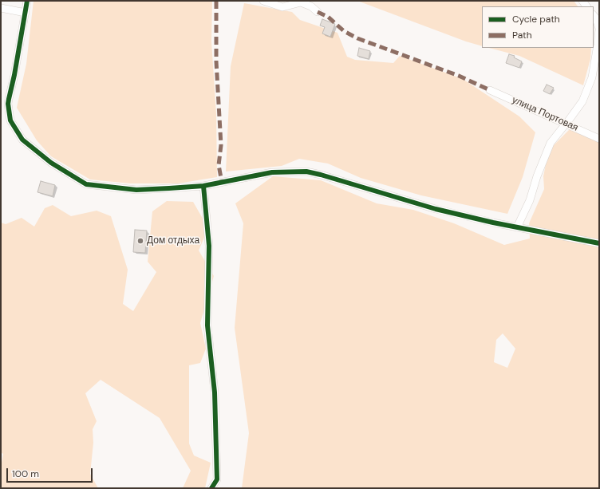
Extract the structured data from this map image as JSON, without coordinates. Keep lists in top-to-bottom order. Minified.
{"streets":{"street":["улица Портовая"]},"places":["Дом отдыха"],"legend":["Cycle path","Path"],"scale_bar":"100 m"}
